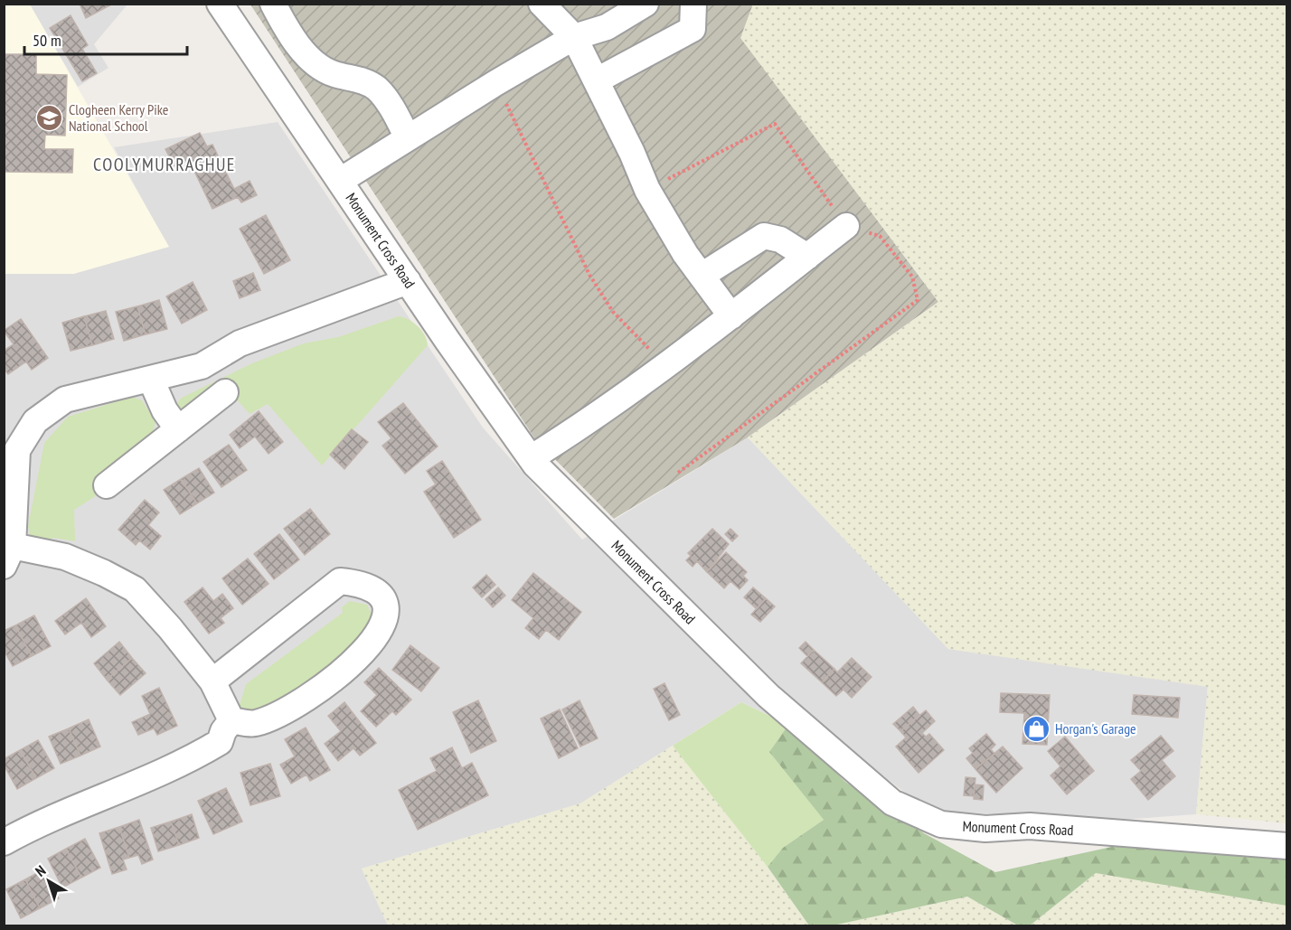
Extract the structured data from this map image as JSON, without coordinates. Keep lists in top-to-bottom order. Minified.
{"streets":{"street":["Monument Cross Road"]},"districts":["COOLYMURRAGHUE"],"places":{"school or university":["Clogheen Kerry Pike National School"],"shop":["Horgan's Garage"]},"scale_bar":"50 m","north":"top left"}
